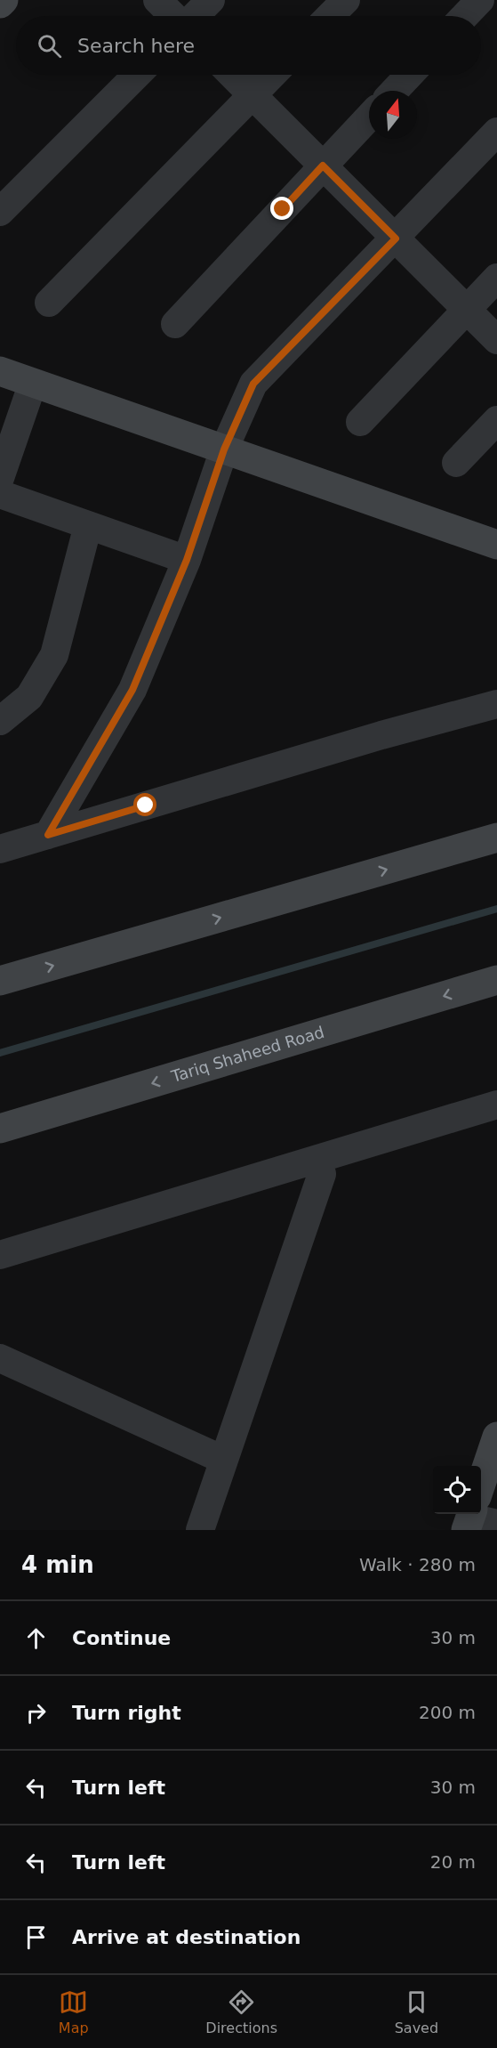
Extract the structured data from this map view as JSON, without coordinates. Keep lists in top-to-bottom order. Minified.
{"streets":{"main road":["Tariq Shaheed Road"]},"north":"top","page":{"search":"Search here","heading":["4 min","Walk · 280 m"],"list":[["Continue","30 m"],["Turn right","200 m"],["Turn left","30 m"],["Turn left","20 m"],"Arrive at destination"],"nav":["Map","Directions","Saved"]}}
